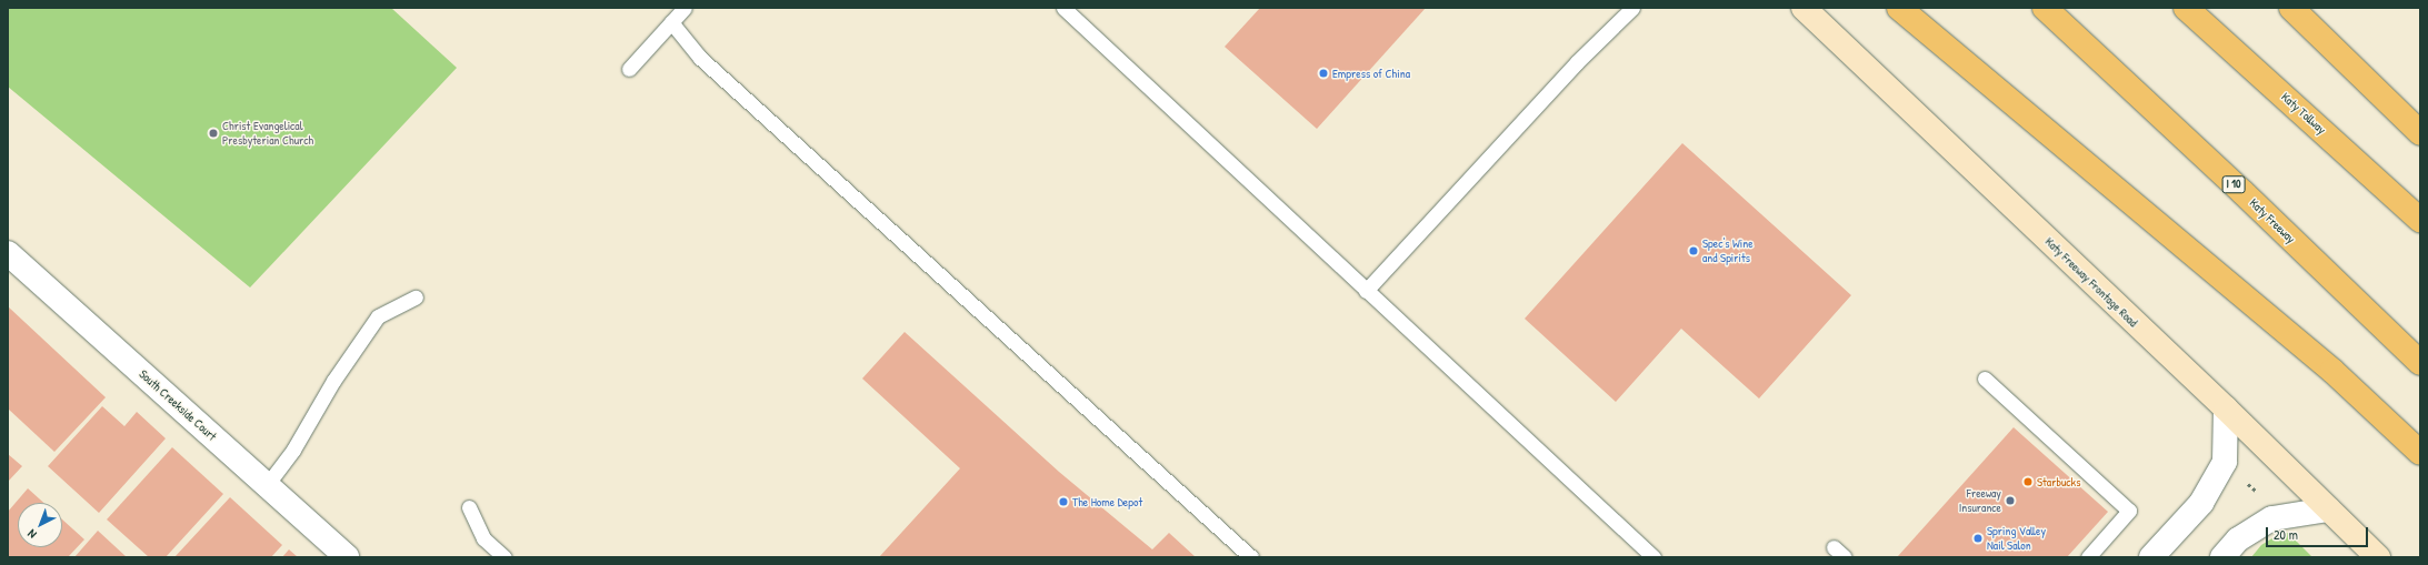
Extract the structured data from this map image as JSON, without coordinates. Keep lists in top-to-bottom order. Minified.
{"streets":{"highway":["Katy Tollway","I 10","Katy Freeway"],"main road":["Katy Freeway Frontage Road"],"street":["South Creekside Court"]},"places":["Empress of China","Christ Evangelical Presbyterian Church","Spec's Wine and Spirits","Starbucks","Freeway Insurance","The Home Depot","Spring Valley Nail Salon"],"scale_bar":"20 m","north":"bottom left"}
